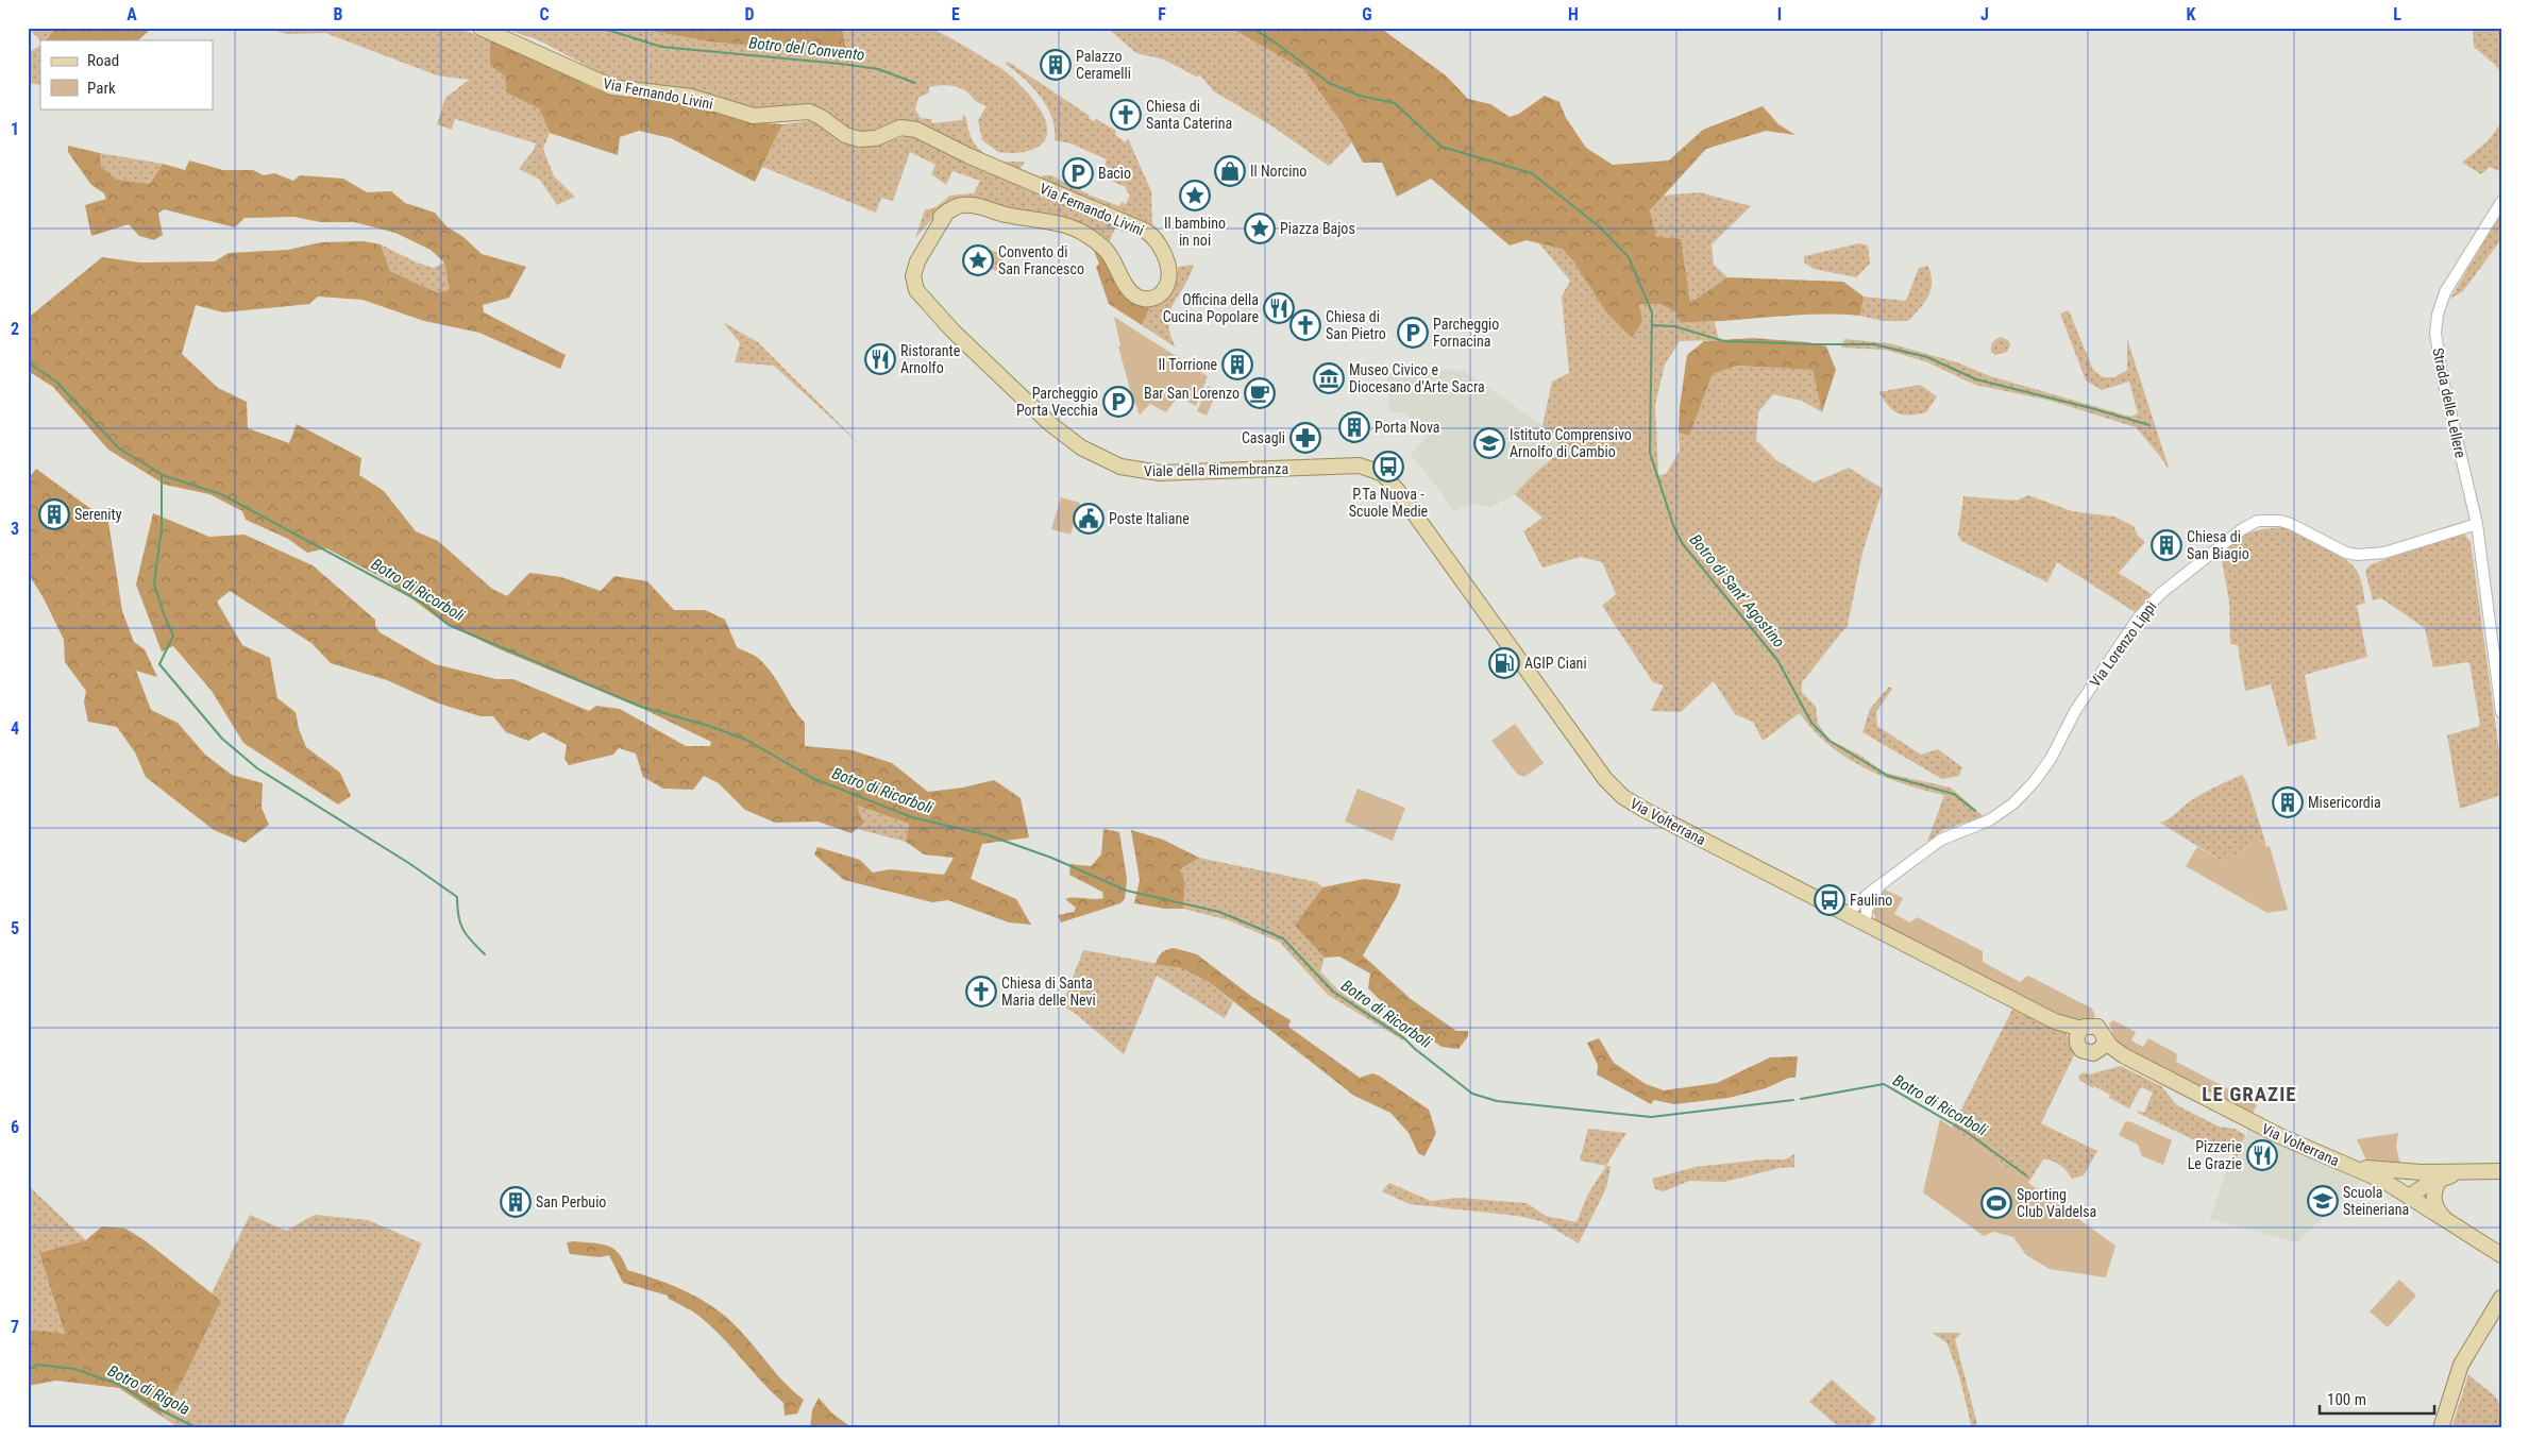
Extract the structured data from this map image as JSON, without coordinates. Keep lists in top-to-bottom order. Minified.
{"streets":{"main road":["Via Fernando Livini","Viale della Rimembranza","Via Volterrana"],"street":["Strada delle Lellere","Via Lorenzo Lippi"]},"crossings":[["Via Fernando Livini","Viale della Rimembranza"],["Strada delle Lellere","Via Lorenzo Lippi"],["Viale della Rimembranza","Via Volterrana"],["Via Lorenzo Lippi","Via Volterrana"]],"districts":["LE GRAZIE"],"water":["Botro del Convento","Botro di Ricorboli","Botro di Sant' Agostino","Botro di Rigola"],"places":{"building":["Palazzo Ceramelli","Il Torrione","Porta Nova","Serenity","Chiesa di San Biagio","Misericordia","San Perbuio"],"church":["Chiesa di Santa Caterina","Chiesa di San Pietro","Chiesa di Santa Maria delle Nevi"],"shop":["Il Norcino"],"parking":["Bacìo","Parcheggio Fornacina","Parcheggio Porta Vecchia"],"place":["Il bambino in noi","Piazza Bajos","Convento di San Francesco"],"restaurant":["Officina della Cucina Popolare","Ristorante Arnolfo","Pizzerie Le Grazie"],"museum":["Museo Civico e Diocesano d'Arte Sacra"],"cafe":["Bar San Lorenzo"],"pharmacy":["Casagli"],"school or university":["Istituto Comprensivo Arnolfo di Cambio","Scuola Steineriana"],"bus stop":["P.Ta Nuova - Scuole Medie","Faulino"],"public building":["Poste Italiane"],"fuel station":["AGIP Ciani"],"sports":["Sporting Club Valdelsa"]},"legend":["Road","Park"],"scale_bar":"100 m","grid":{"columns":["A","B","C","D","E","F","G","H","I","J","K","L"],"rows":["1","2","3","4","5","6","7"]}}
